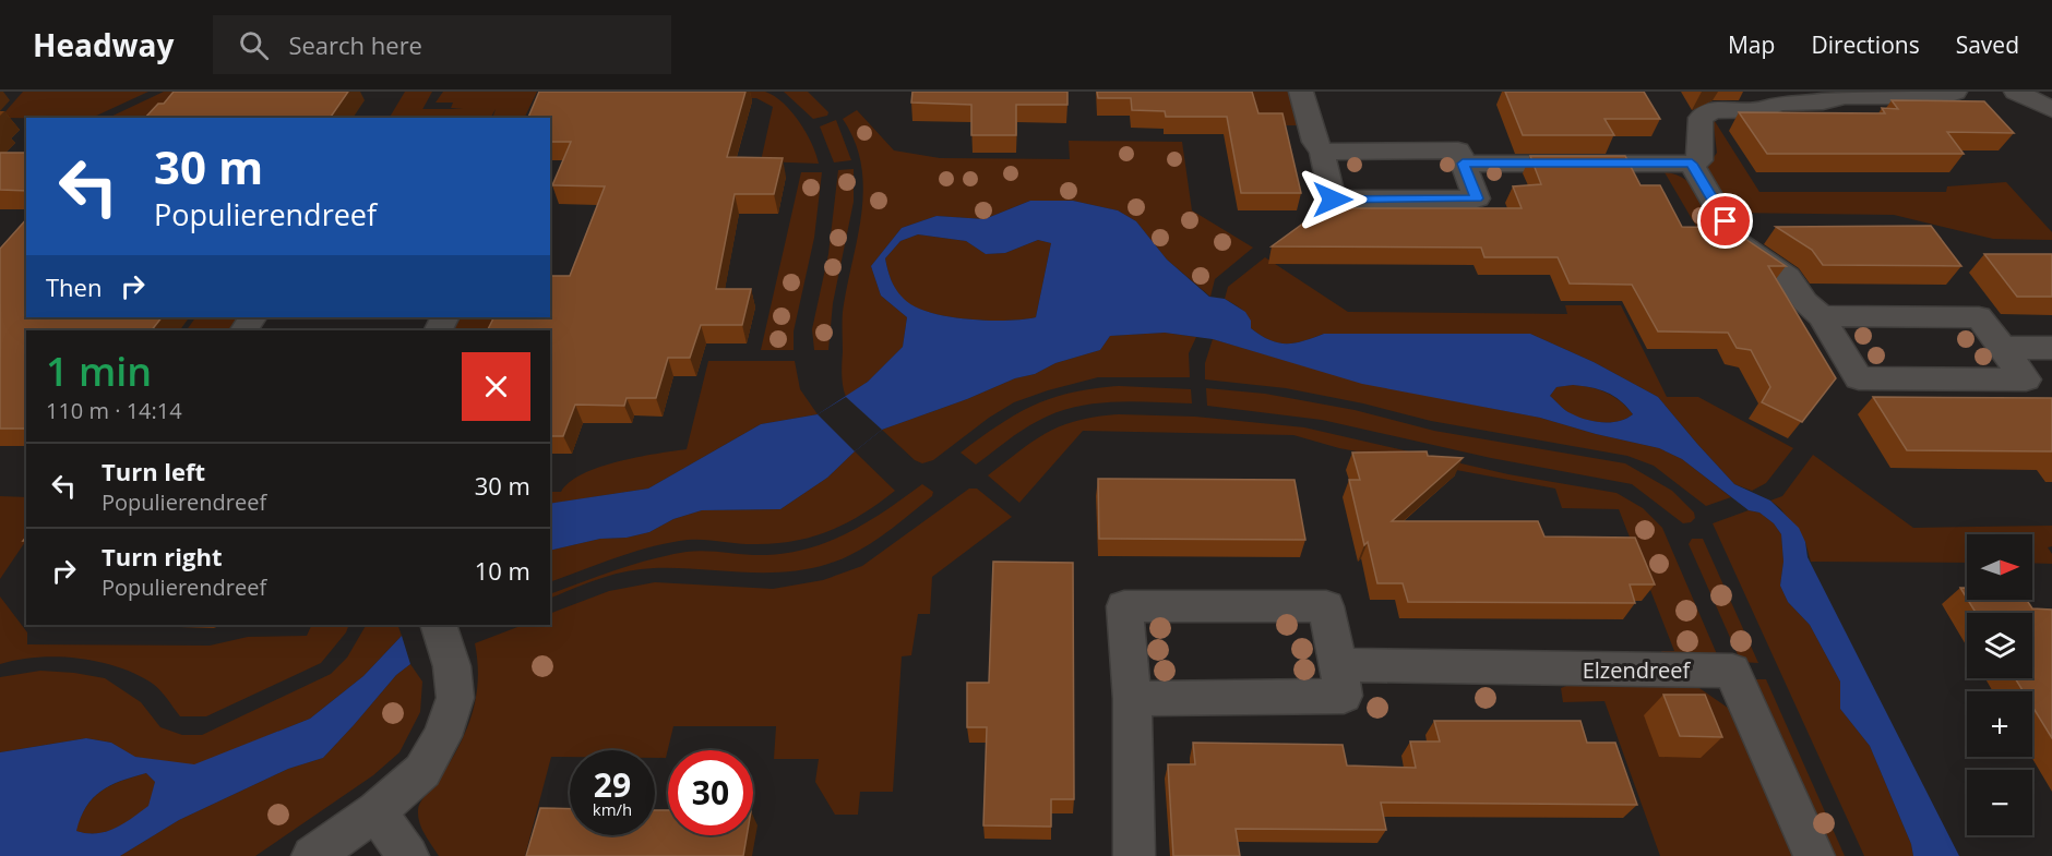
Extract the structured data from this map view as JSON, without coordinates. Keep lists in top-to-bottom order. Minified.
{"streets":{"street":["Elzendreef"]},"north":"right","page":{"header":"Headway","search":"Search here","nav":["Map","Directions","Saved"],"turn":["30 m","Populierendreef"],"then":"Then","heading":["1 min","110 m · 14:14"],"list":[{"name":"Turn left","note":"Populierendreef","value":"30 m"},{"name":"Turn right","note":"Populierendreef","value":"10 m"}],"map_buttons":["+","−"],"speed":"29 km/h","limit":"30"}}
